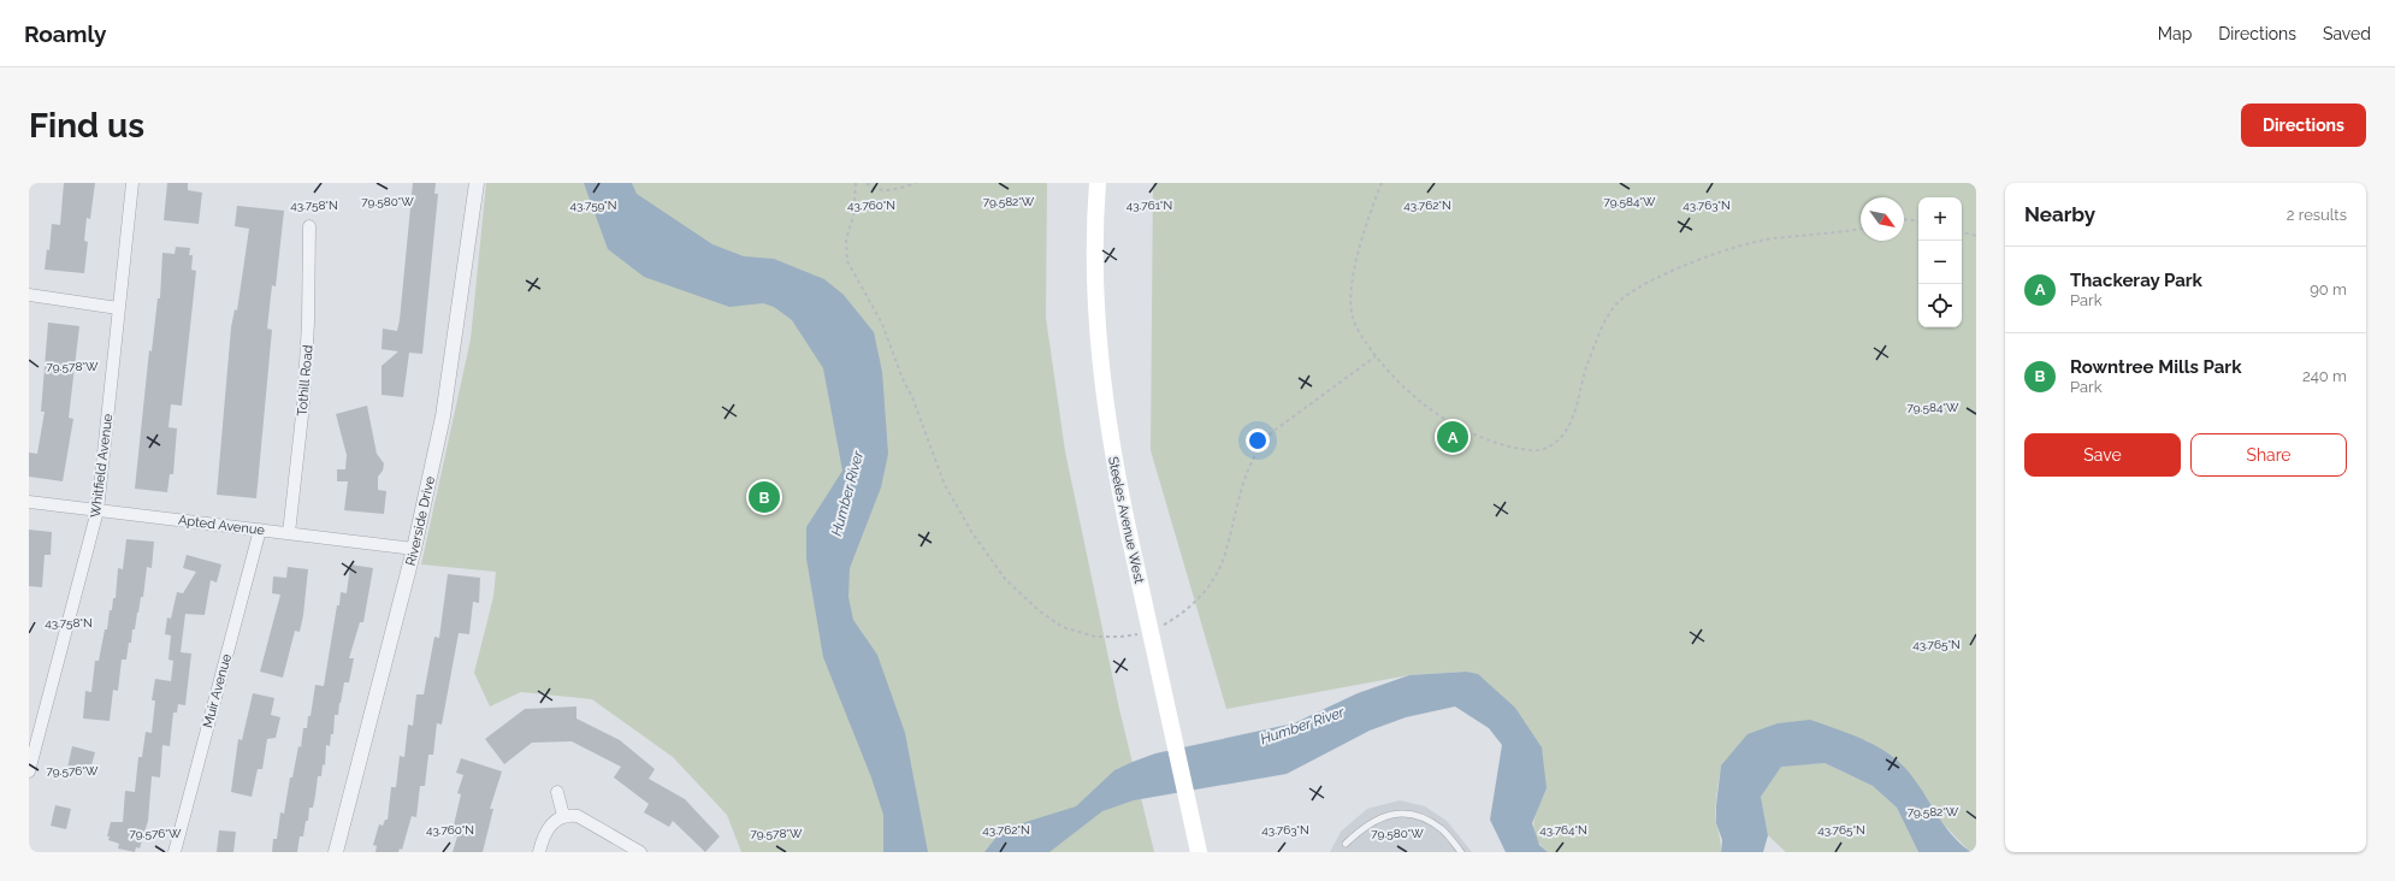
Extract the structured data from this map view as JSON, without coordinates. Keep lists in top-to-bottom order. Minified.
{"streets":{"main road":["Steeles Avenue West"],"street":["Tothill Road","Whitfield Avenue","Riverside Drive","Apted Avenue","Muir Avenue"]},"crossings":[["Tothill Road","Apted Avenue"],["Whitfield Avenue","Apted Avenue"],["Riverside Drive","Apted Avenue"],["Apted Avenue","Muir Avenue"]],"water":["Humber River"],"north":"bottom right","page":{"header":"Roamly","nav":["Map","Directions","Saved"],"buttons":["Directions",["Save","Share"]],"title":"Find us","heading":["Nearby","2 results"],"map_buttons":["+","−"],"list":[{"mark":"A","name":"Thackeray Park","note":"Park","value":"90 m"},{"mark":"B","name":"Rowntree Mills Park","note":"Park","value":"240 m"}],"pins":["A","B"]},"coordinates":["79.582°W","79.584°W","79.580°W","43.759°N","43.760°N","43.761°N","43.762°N","43.763°N","43.758°N","79.578°W","43.765°N","79.576°W","43.764°N"]}
